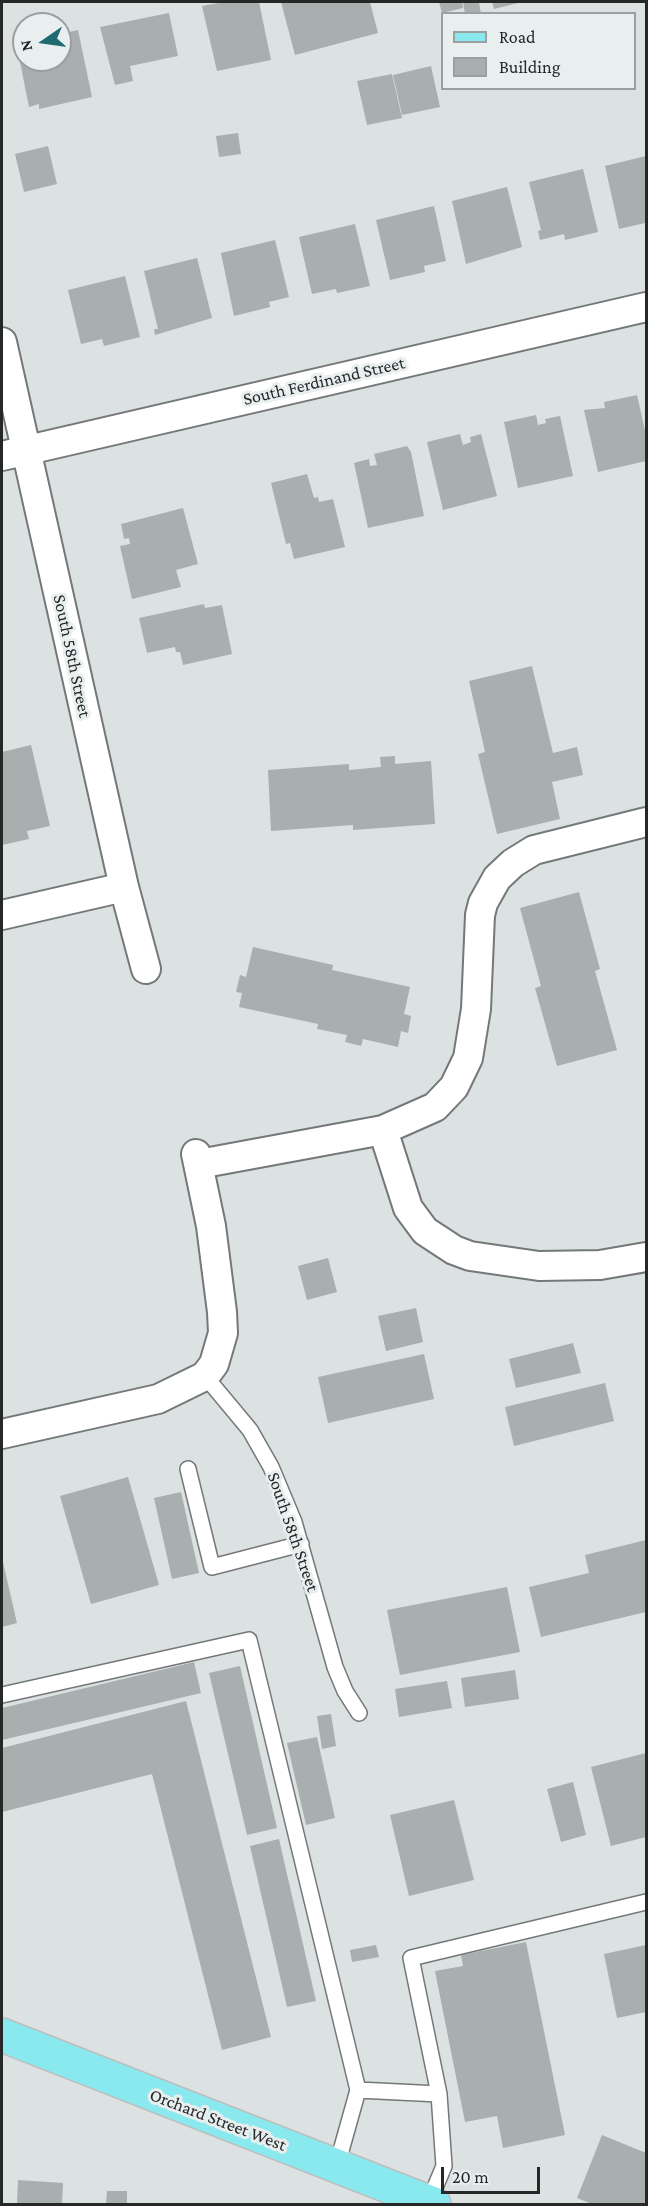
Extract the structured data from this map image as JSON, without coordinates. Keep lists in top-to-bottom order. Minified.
{"streets":{"main road":["Orchard Street West"],"street":["South Ferdinand Street","South 58th Street"]},"crossings":[["South Ferdinand Street","South 58th Street"]],"legend":["Road","Building"],"scale_bar":"20 m","north":"left"}
